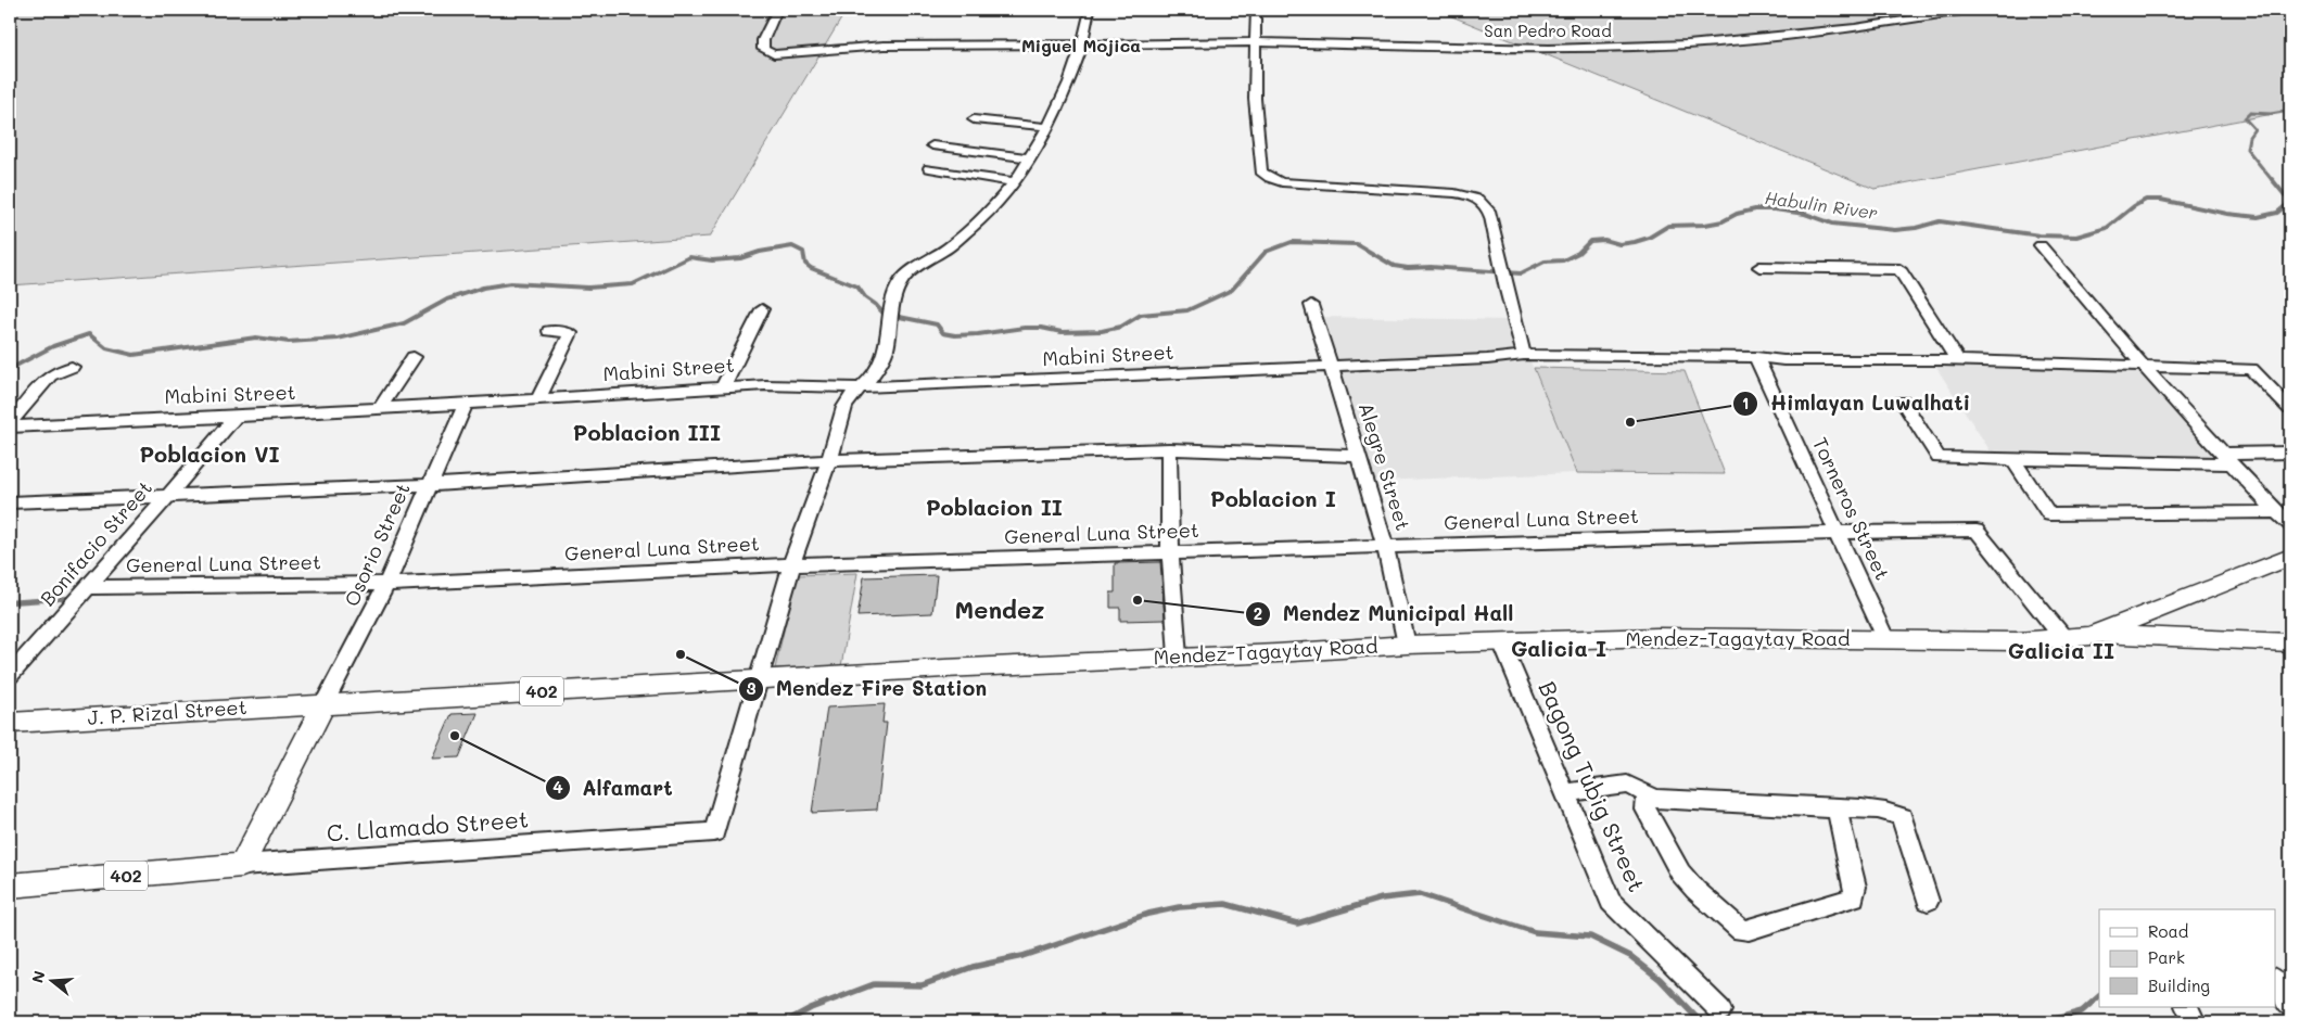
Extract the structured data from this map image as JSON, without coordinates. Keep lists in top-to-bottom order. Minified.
{"streets":{"main road":["Mendez-Tagaytay Road","402","J. P. Rizal Street"],"street":["San Pedro Road","Mabini Street","Alegre Street","Torneros Street","General Luna Street","Bonifacio Street","Osorio Street","Bagong Tubig Street","C. Llamado Street"]},"crossings":[["Mabini Street","Alegre Street"],["Mabini Street","Torneros Street"],["Mabini Street","Bonifacio Street"],["Mabini Street","Osorio Street"],["Alegre Street","General Luna Street"],["Alegre Street","Mendez-Tagaytay Road"],["Torneros Street","General Luna Street"],["Torneros Street","Mendez-Tagaytay Road"],["General Luna Street","Bonifacio Street"],["General Luna Street","Osorio Street"],["General Luna Street","Mendez-Tagaytay Road"],["Osorio Street","Mendez-Tagaytay Road"],["Osorio Street","J. P. Rizal Street"],["Mendez-Tagaytay Road","J. P. Rizal Street"],["Mendez-Tagaytay Road","Bagong Tubig Street"],["Mendez-Tagaytay Road","C. Llamado Street"],["402","C. Llamado Street"]],"districts":["Miguel Mojica","Poblacion III","Poblacion VI","Poblacion I","Poblacion II","Mendez","Galicia I","Galicia II"],"water":["Habulin River"],"places":["Himlayan Luwalhati","Mendez Municipal Hall","Mendez Fire Station","Alfamart"],"legend":["Road","Park","Building"],"north":"left"}
